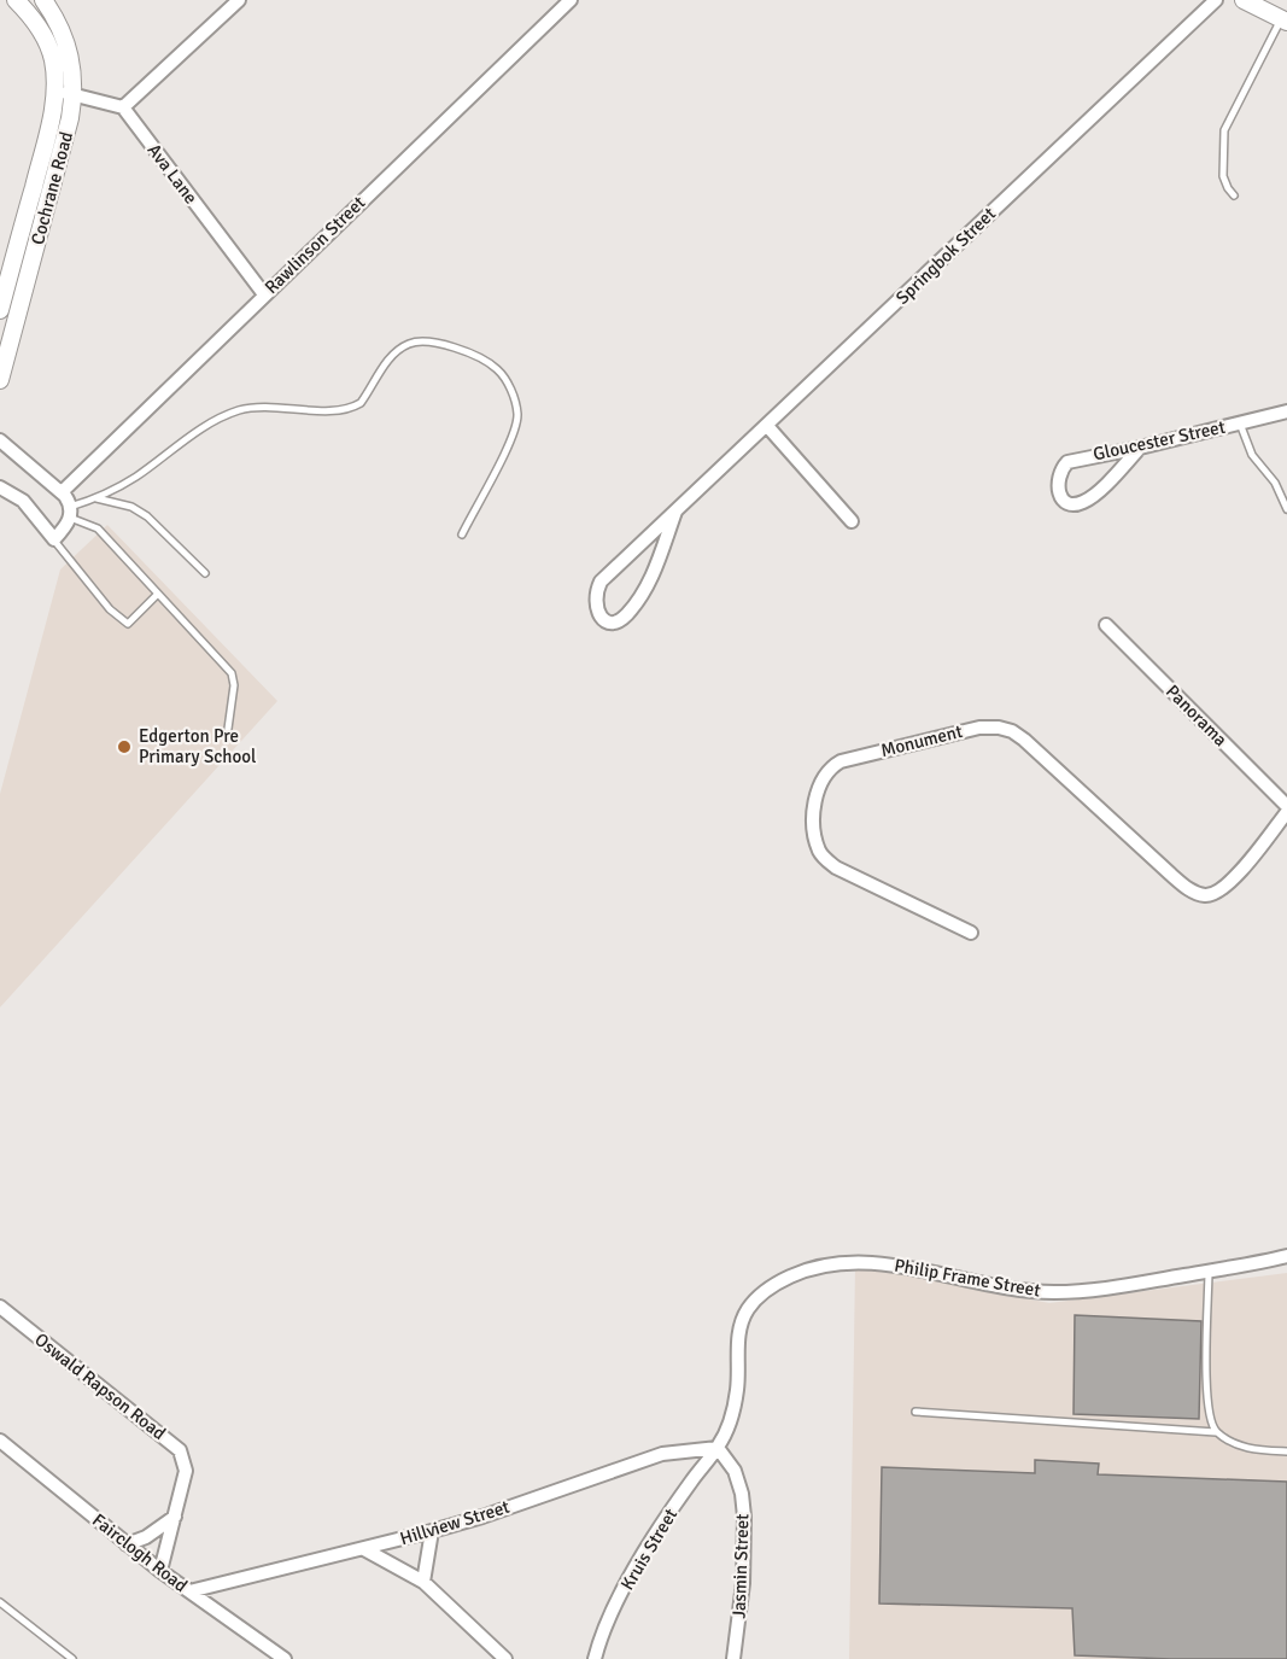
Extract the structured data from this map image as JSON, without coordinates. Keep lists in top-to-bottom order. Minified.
{"streets":{"street":["Ava Lane","Cochrane Road","Rawlinson Street","Springbok Street","Gloucester Street","Panorama","Monument","Philip Frame Street","Oswald Rapson Road","Hillview Street","Kruis Street","Fairclogh Road","Jasmin Street"]},"crossings":[["Ava Lane","Rawlinson Street"],["Panorama","Monument"],["Philip Frame Street","Hillview Street"],["Philip Frame Street","Kruis Street"],["Philip Frame Street","Jasmin Street"],["Oswald Rapson Road","Fairclogh Road"],["Hillview Street","Kruis Street"],["Hillview Street","Fairclogh Road"],["Hillview Street","Jasmin Street"],["Kruis Street","Jasmin Street"]],"places":["Edgerton Pre Primary School"]}
